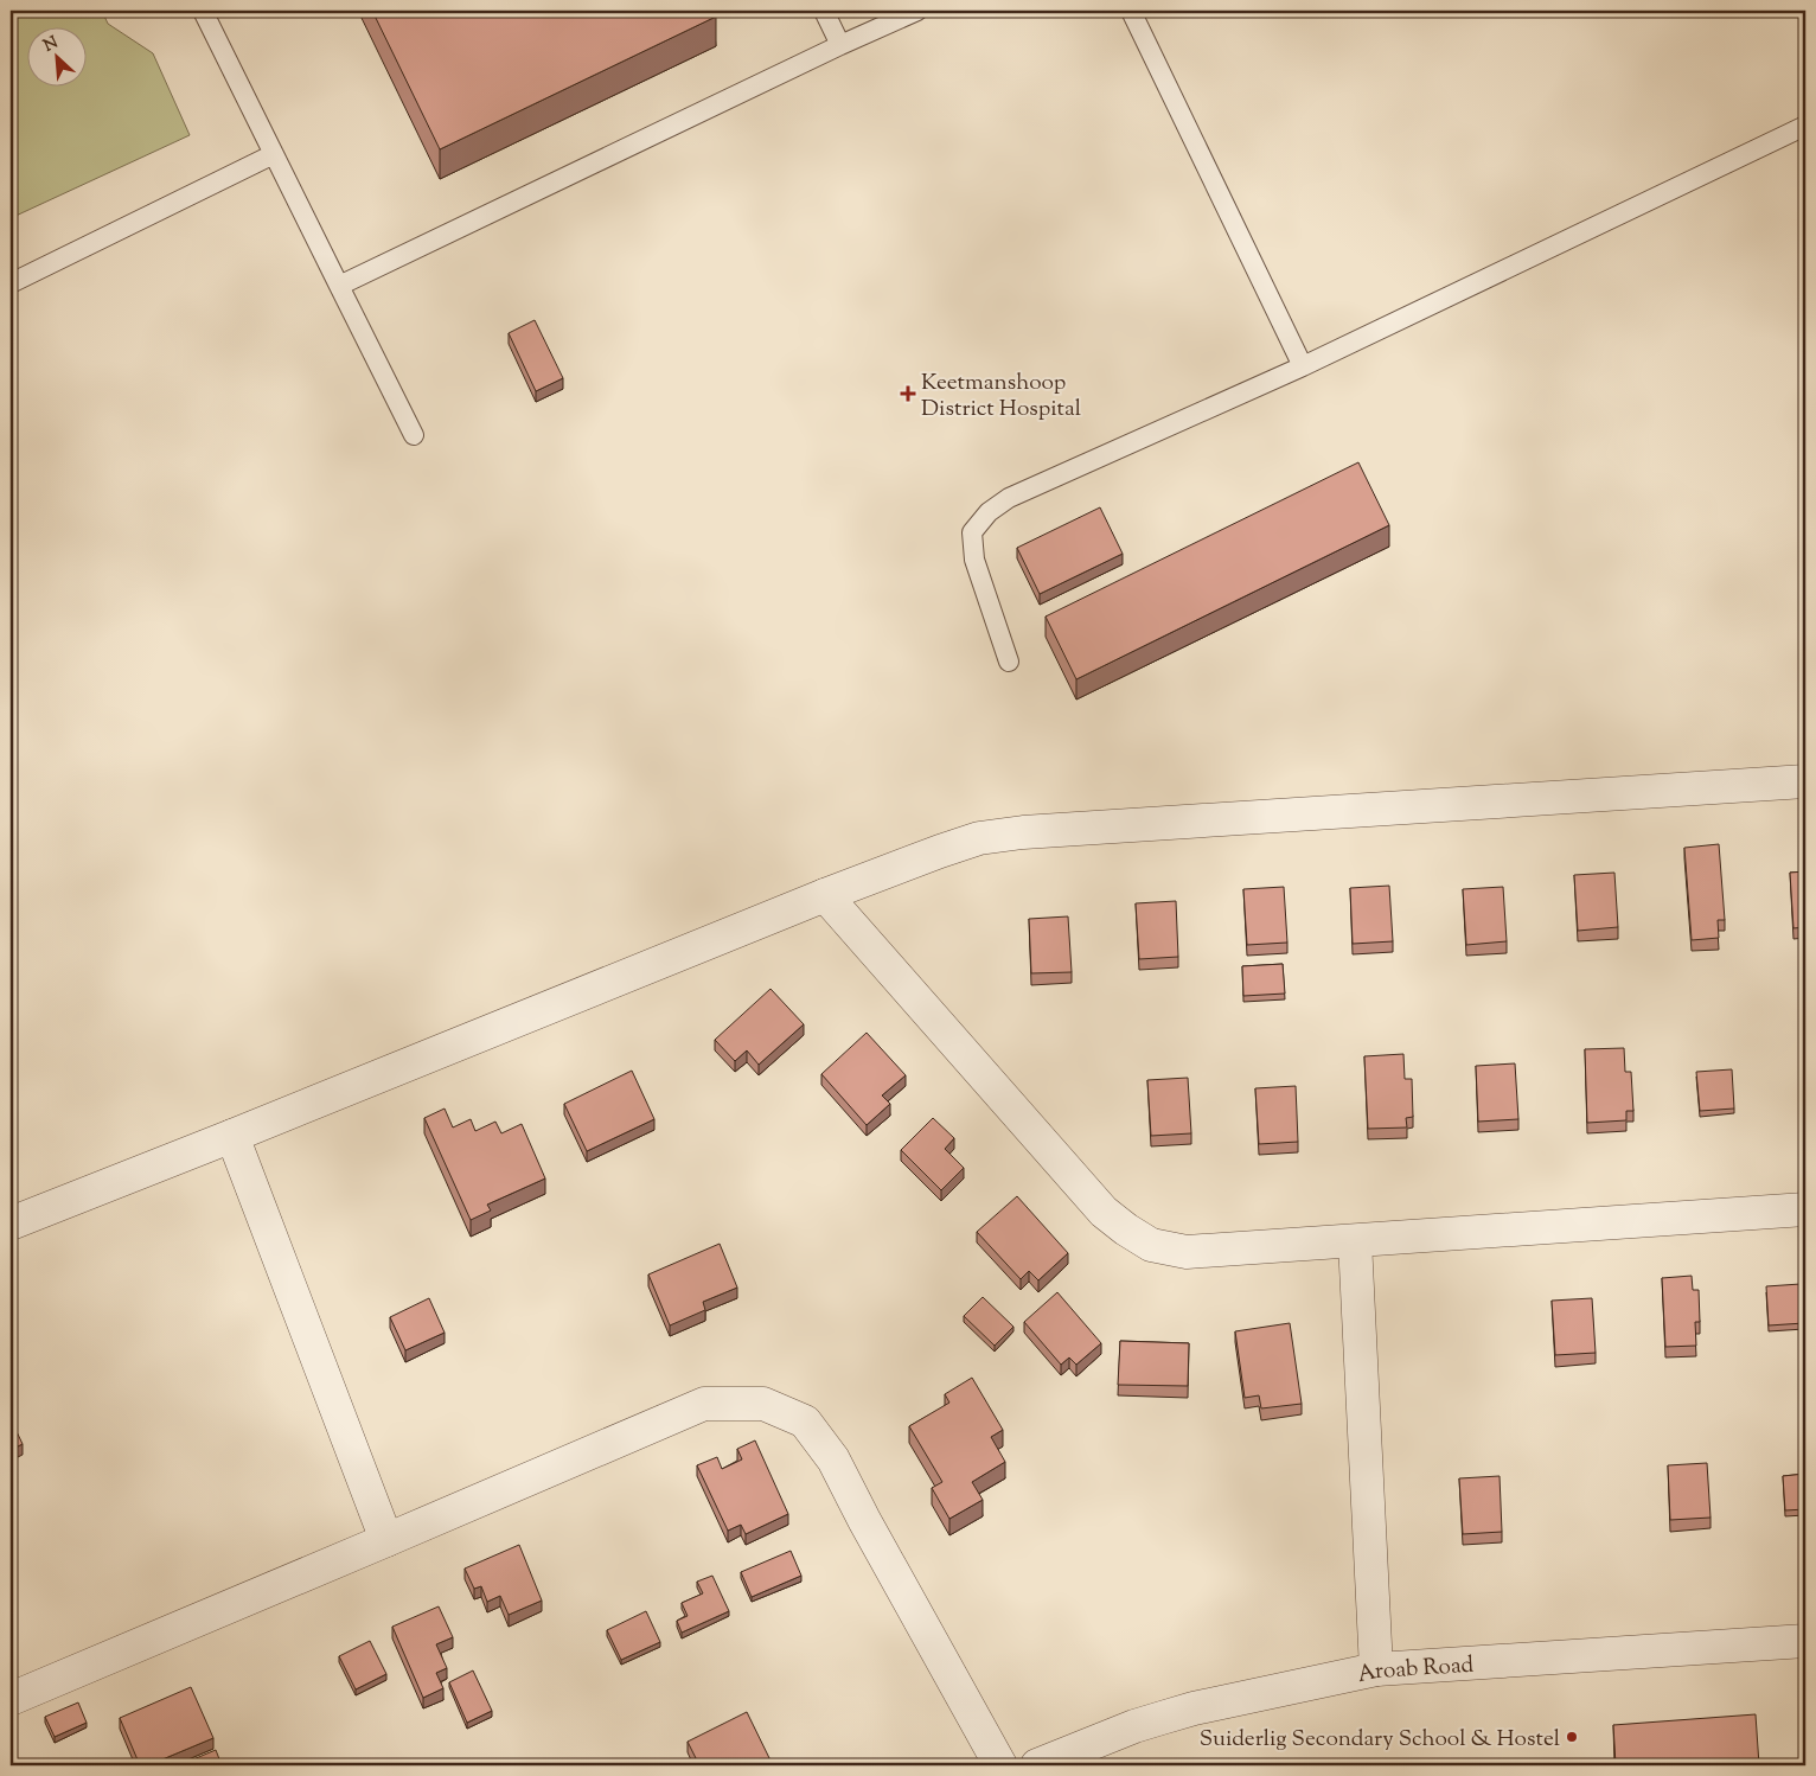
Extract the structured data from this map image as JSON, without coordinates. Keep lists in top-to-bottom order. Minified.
{"streets":{"street":["Aroab Road"]},"places":{"health":["Keetmanshoop District Hospital"],"other":["Suiderlig Secondary School & Hostel"]},"north":"top left"}
